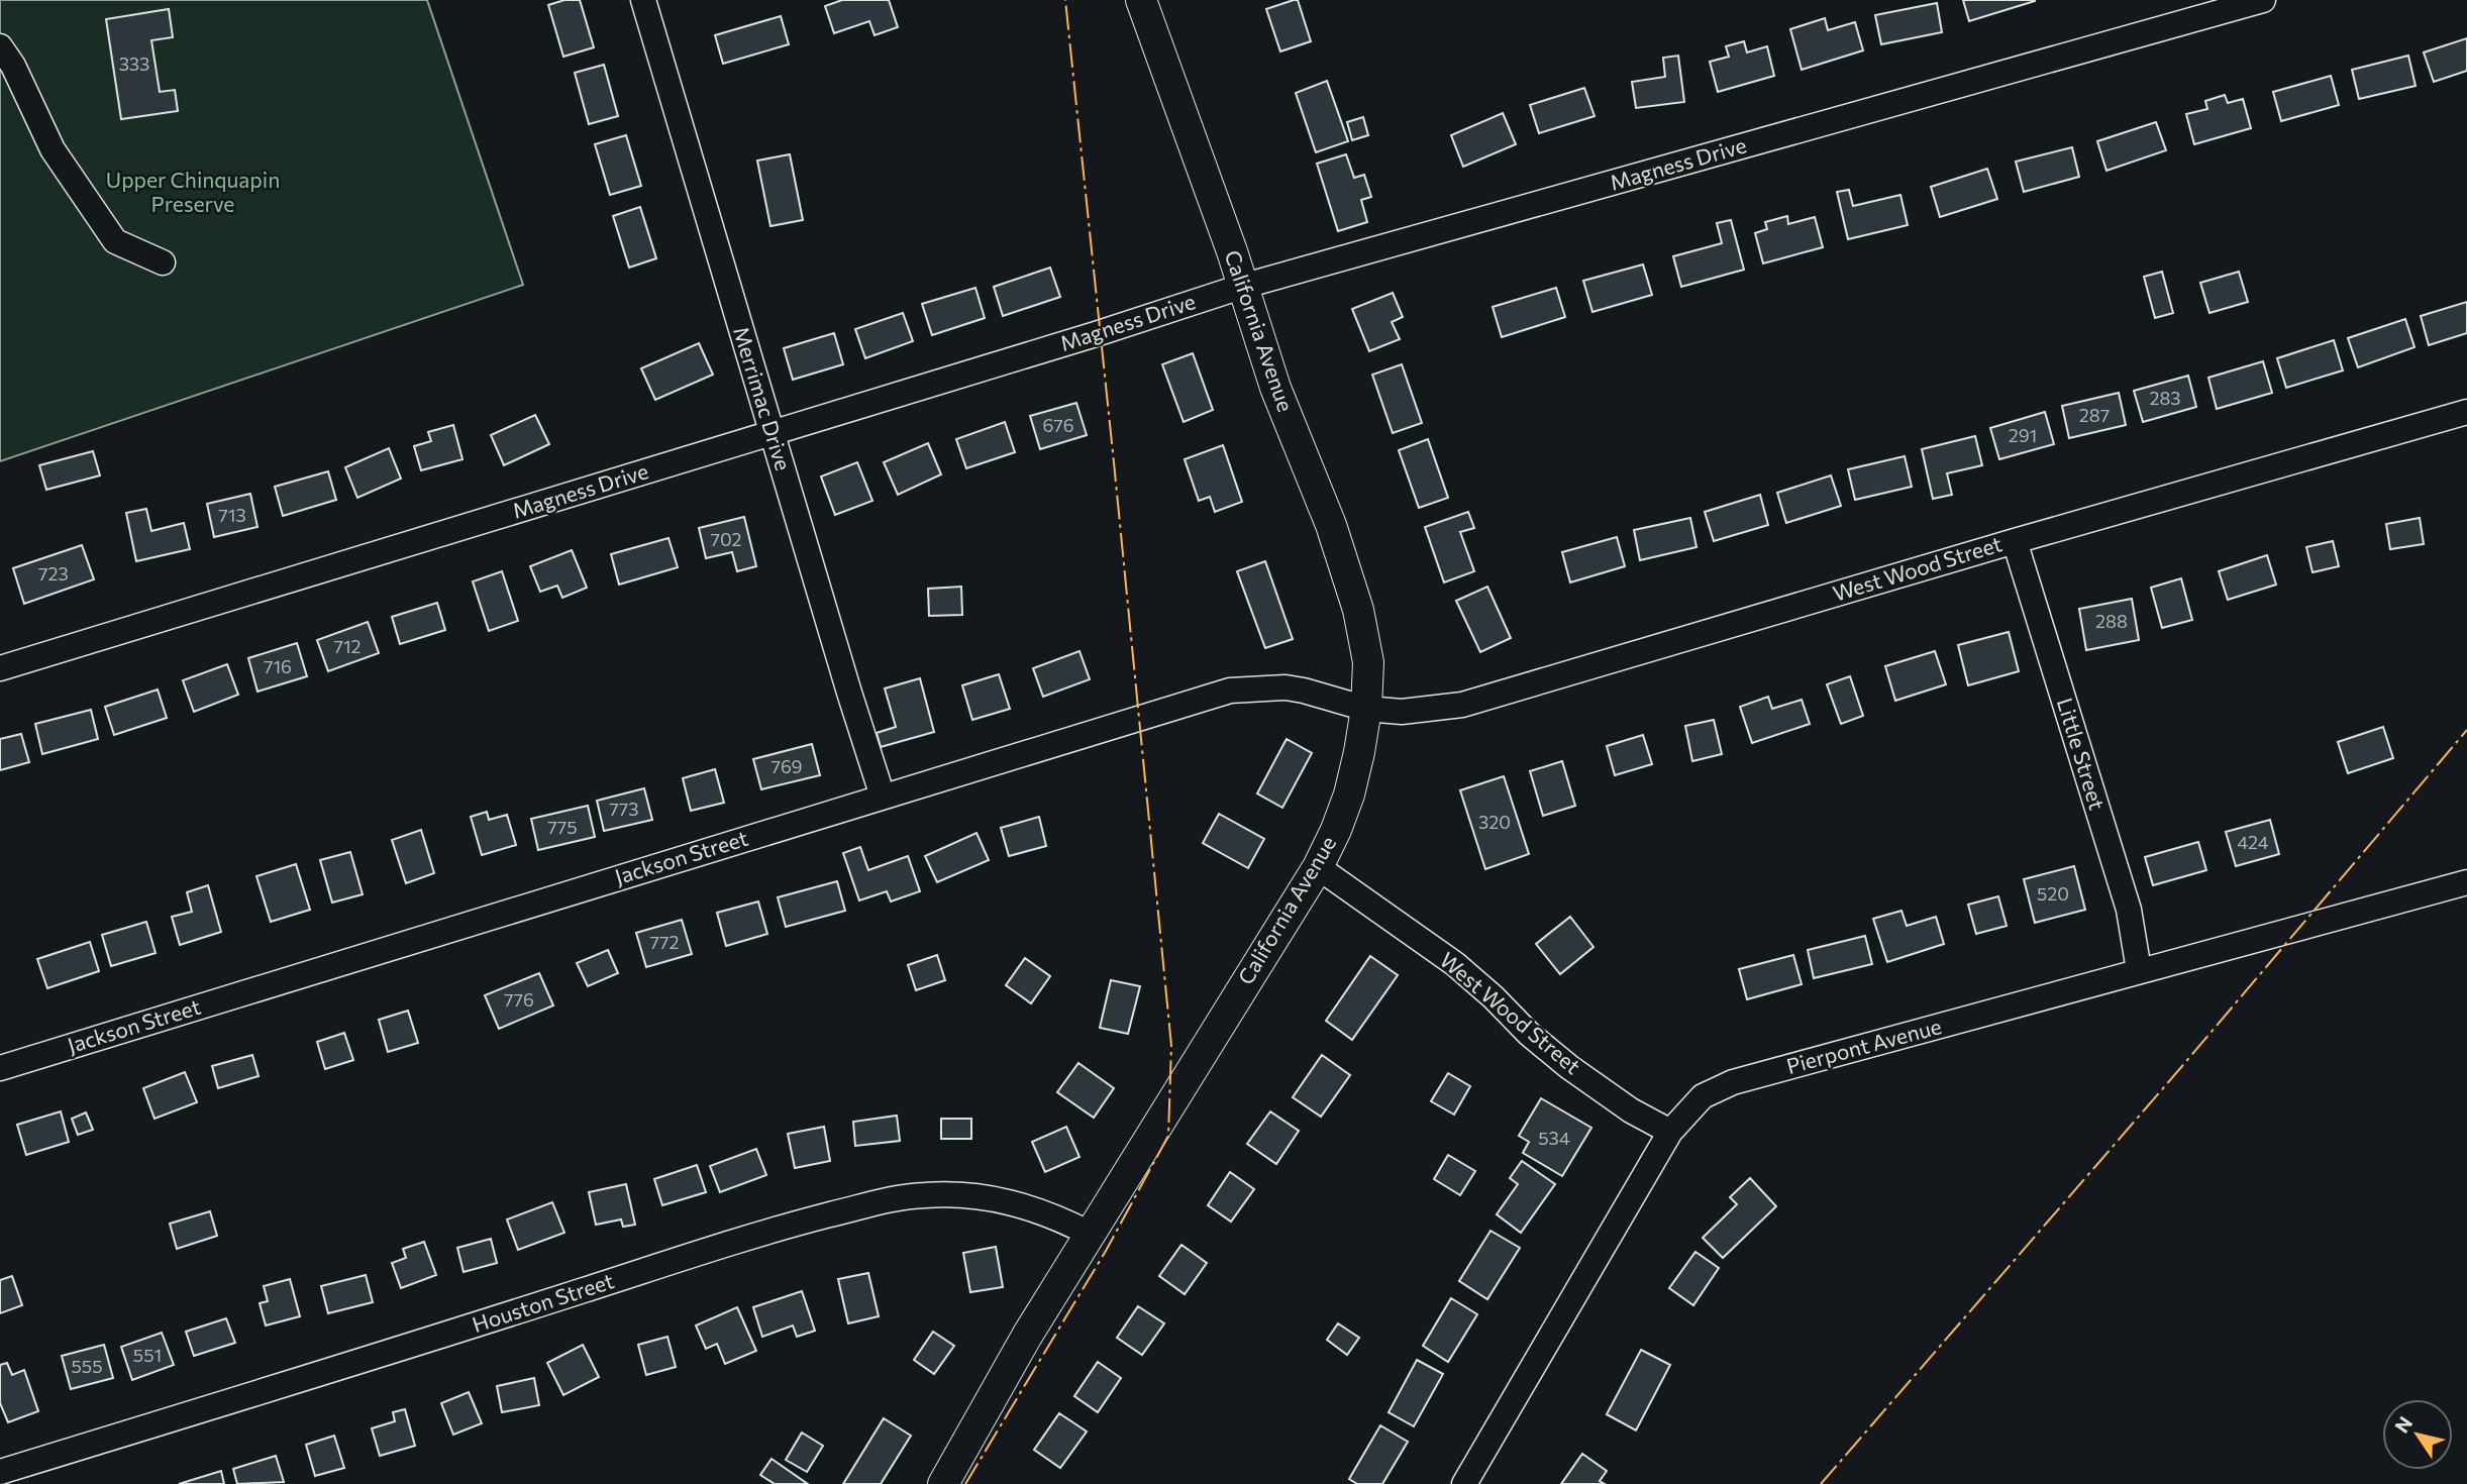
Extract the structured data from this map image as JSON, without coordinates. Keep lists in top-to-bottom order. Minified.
{"streets":{"main road":["California Avenue"],"street":["Magness Drive","Merrimac Drive","West Wood Street","Little Street","Jackson Street","Pierpont Avenue","Houston Street"]},"crossings":[["Magness Drive","California Avenue"],["Magness Drive","Merrimac Drive"],["California Avenue","West Wood Street"],["California Avenue","Jackson Street"],["California Avenue","Houston Street"],["Merrimac Drive","Jackson Street"],["West Wood Street","Little Street"],["West Wood Street","Jackson Street"],["West Wood Street","Pierpont Avenue"],["Little Street","Pierpont Avenue"]],"parks":["Upper Chinquapin Preserve"],"house_numbers":["333","283","287","676","291","713","702","723","288","712","716","769","773","320","775","424","520","772","776","534","551","555"],"north":"top left"}
